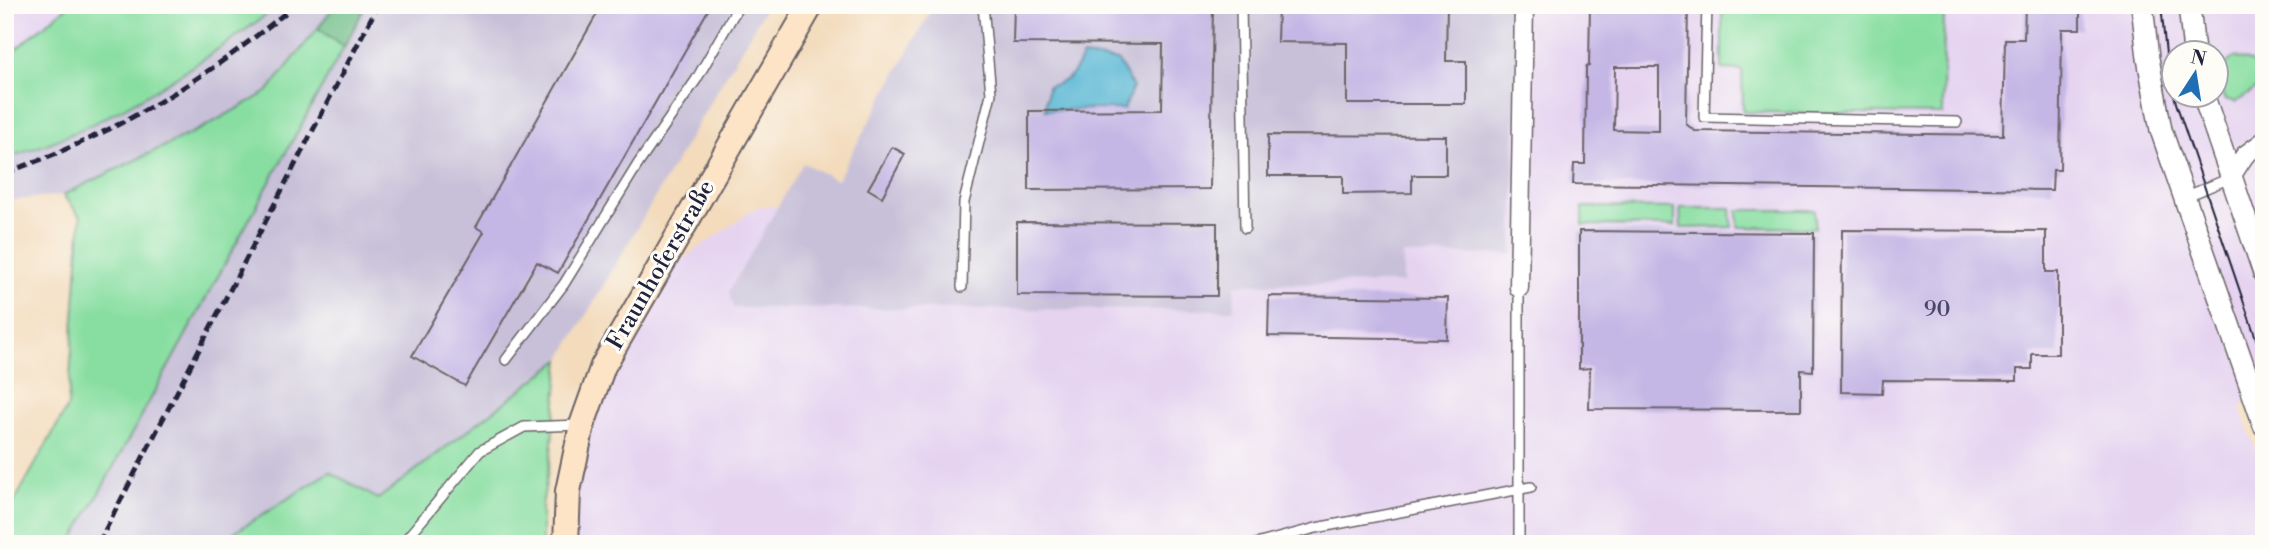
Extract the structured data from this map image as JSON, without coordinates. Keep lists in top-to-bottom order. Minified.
{"streets":{"main road":["Fraunhoferstraße"]},"house_numbers":["90"],"north":"top"}
